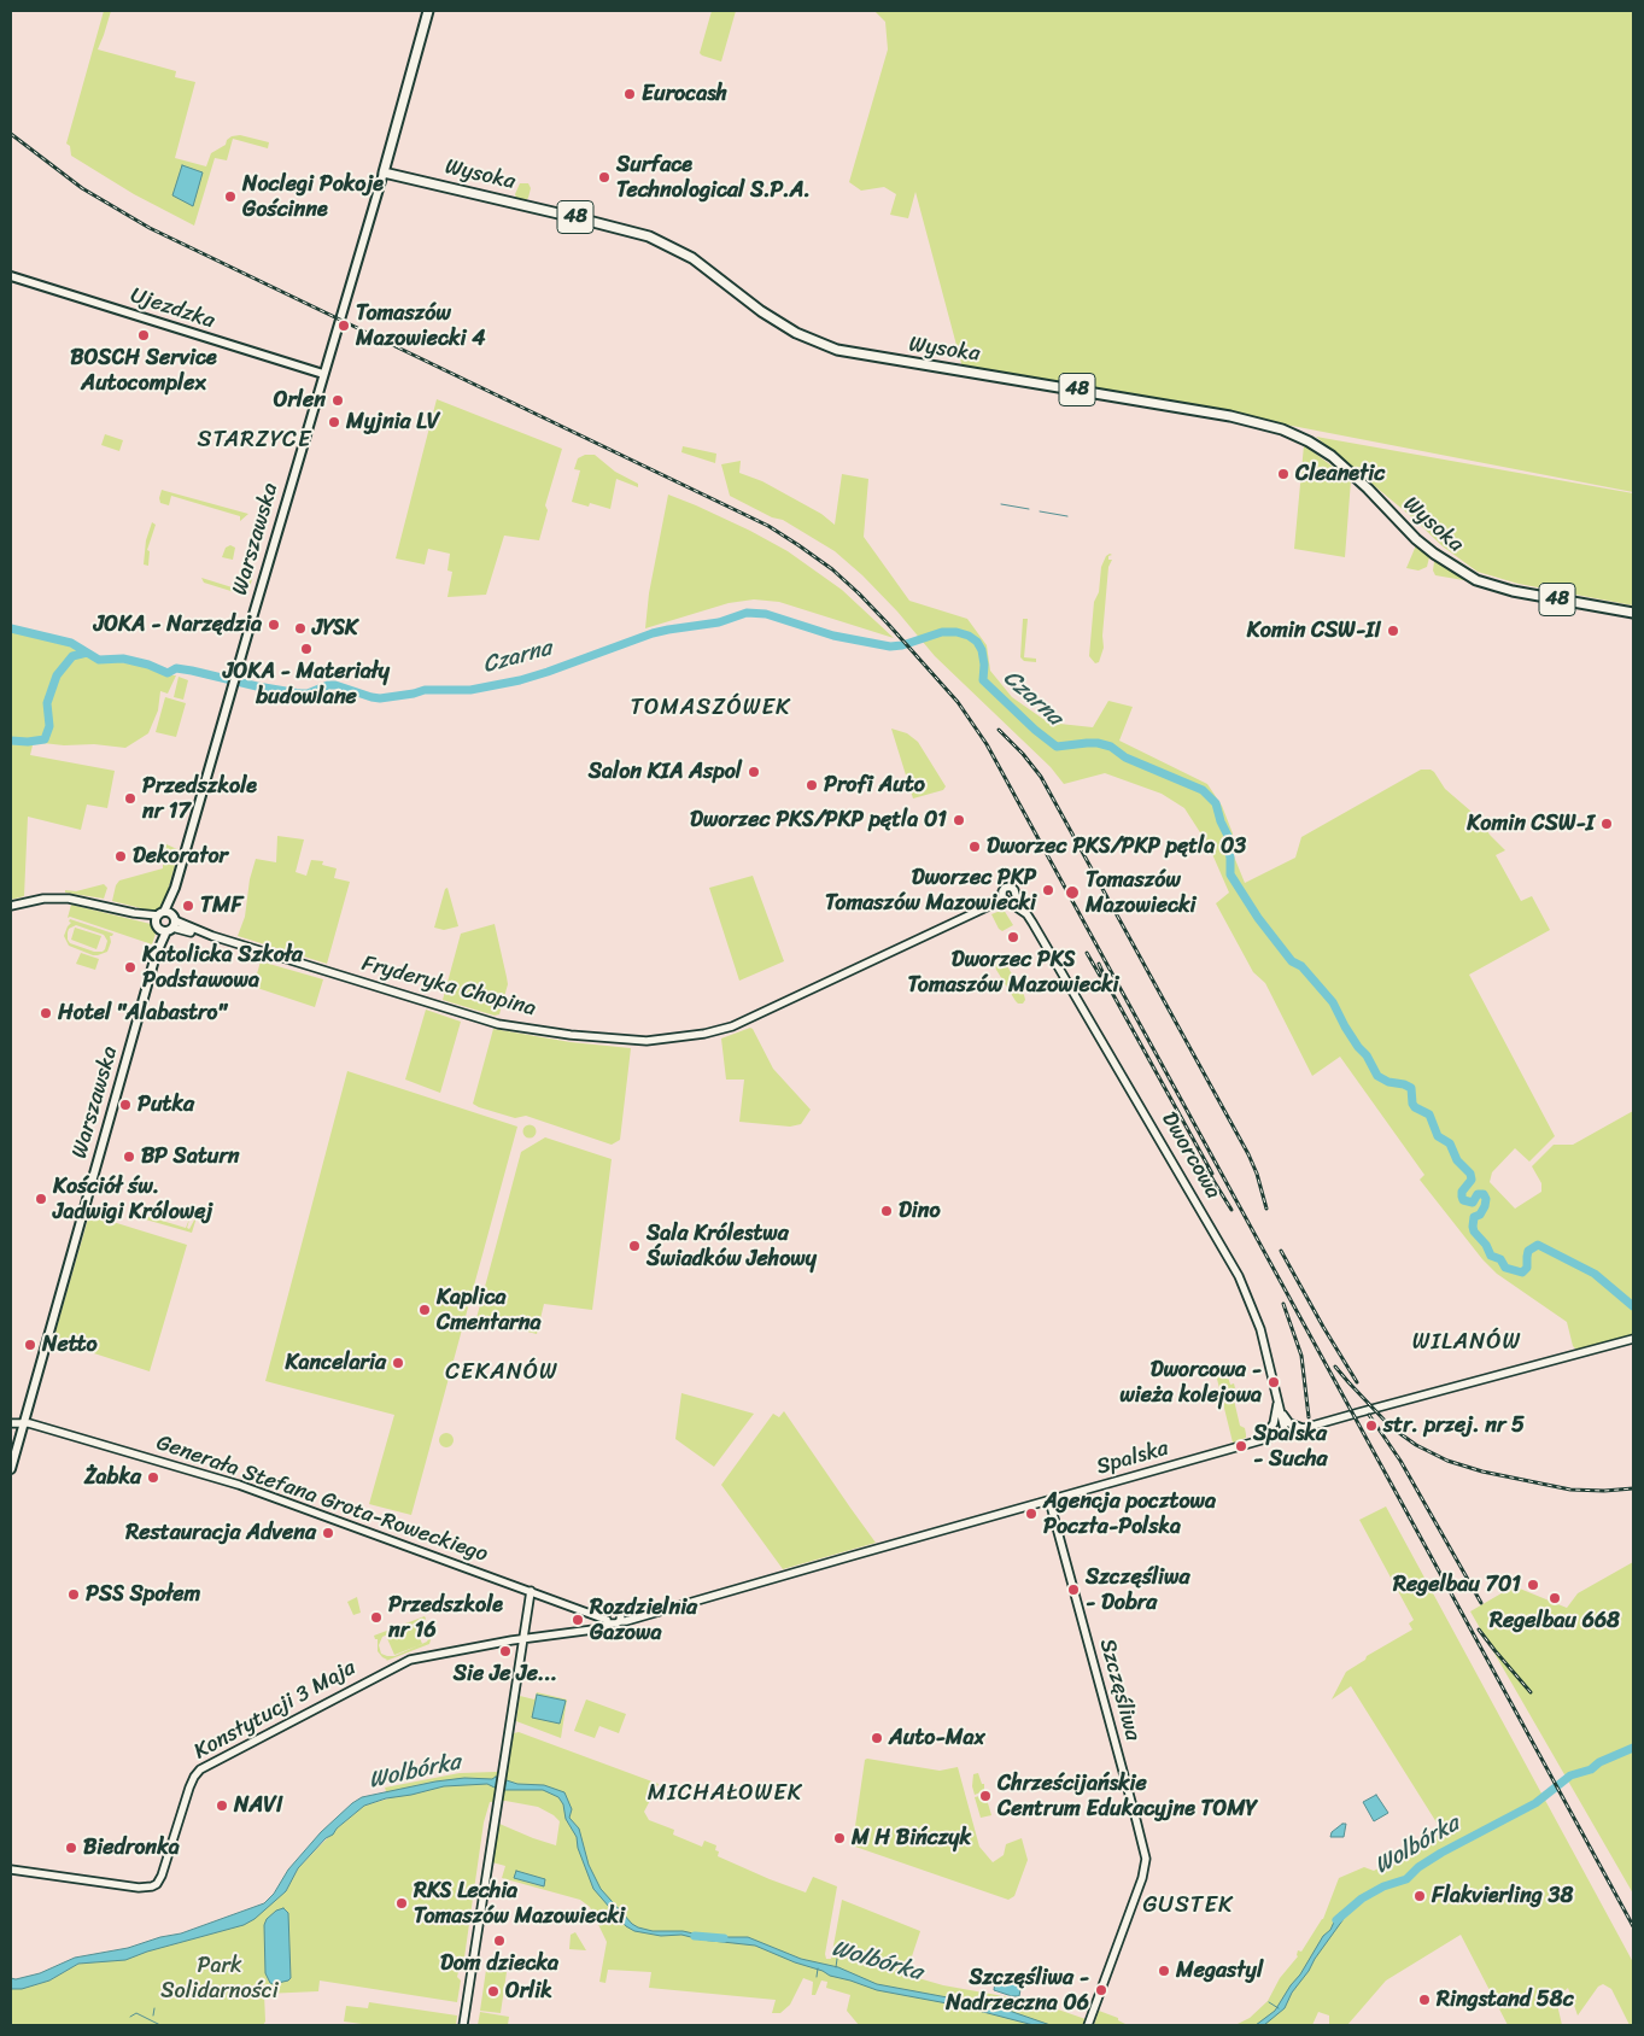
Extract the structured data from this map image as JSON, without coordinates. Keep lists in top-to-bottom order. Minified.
{"streets":{"main road":["Wysoka","48","Ujezdzka","Warszawska"],"street":["Fryderyka Chopina","Dworcowa","Spalska","Generała Stefana Grota-Roweckiego","Szczęśliwa","Konstytucji 3 Maja"]},"crossings":[["Wysoka","Warszawska"],["Ujezdzka","Warszawska"],["Warszawska","Fryderyka Chopina"],["Warszawska","Generała Stefana Grota-Roweckiego"],["Fryderyka Chopina","Dworcowa"],["Dworcowa","Spalska"],["Spalska","Generała Stefana Grota-Roweckiego"],["Spalska","Szczęśliwa"]],"districts":["STARZYCE","TOMASZÓWEK","WILANÓW","CEKANÓW","MICHAŁOWEK","GUSTEK"],"water":["Czarna","Wolbórka"],"parks":["Park Solidarności"],"places":["Eurocash","Surface Technological S.P.A.","Noclegi Pokoje Gościnne","Tomaszów Mazowiecki 4","BOSCH Service Autocomplex","Orlen","Myjnia LV","Cleanetic","JOKA - Narzędzia","JYSK","Komin CSW-II","JOKA - Materiały budowlane","Salon KIA Aspol","Profi Auto","Przedszkole nr 17","Dworzec PKS/PKP pętla 01","Komin CSW-I","Dworzec PKS/PKP pętla 03","Dekorator","Dworzec PKP Tomaszów Mazowiecki","Tomaszów Mazowiecki","TMF","Dworzec PKS Tomaszów Mazowiecki","Katolicka Szkoła Podstawowa","Hotel \"Alabastro\"","Putka","BP Saturn","Kościół św. Jadwigi Królowej","Dino","Sala Królestwa Świadków Jehowy","Kaplica Cmentarna","Netto","Kancelaria","Dworcowa - wieża kolejowa","str. przej. nr 5","Spalska - Sucha","Żabka","Agencja pocztowa Poczta-Polska","Restauracja Advena","Regelbau 701","Szczęśliwa - Dobra","PSS Społem","Regelbau 668","Przedszkole nr 16","Rozdzielnia Gazowa","Sie Je Je...","Auto-Max","Chrześcijańskie Centrum Edukacyjne TOMY","NAVI","M H Bińczyk","Biedronka","Flakvierling 38","RKS Lechia Tomaszów Mazowiecki","Dom dziecka","Megastyl","Szczęśliwa - Nadrzeczna 06","Orlik","Ringstand 58c"]}
